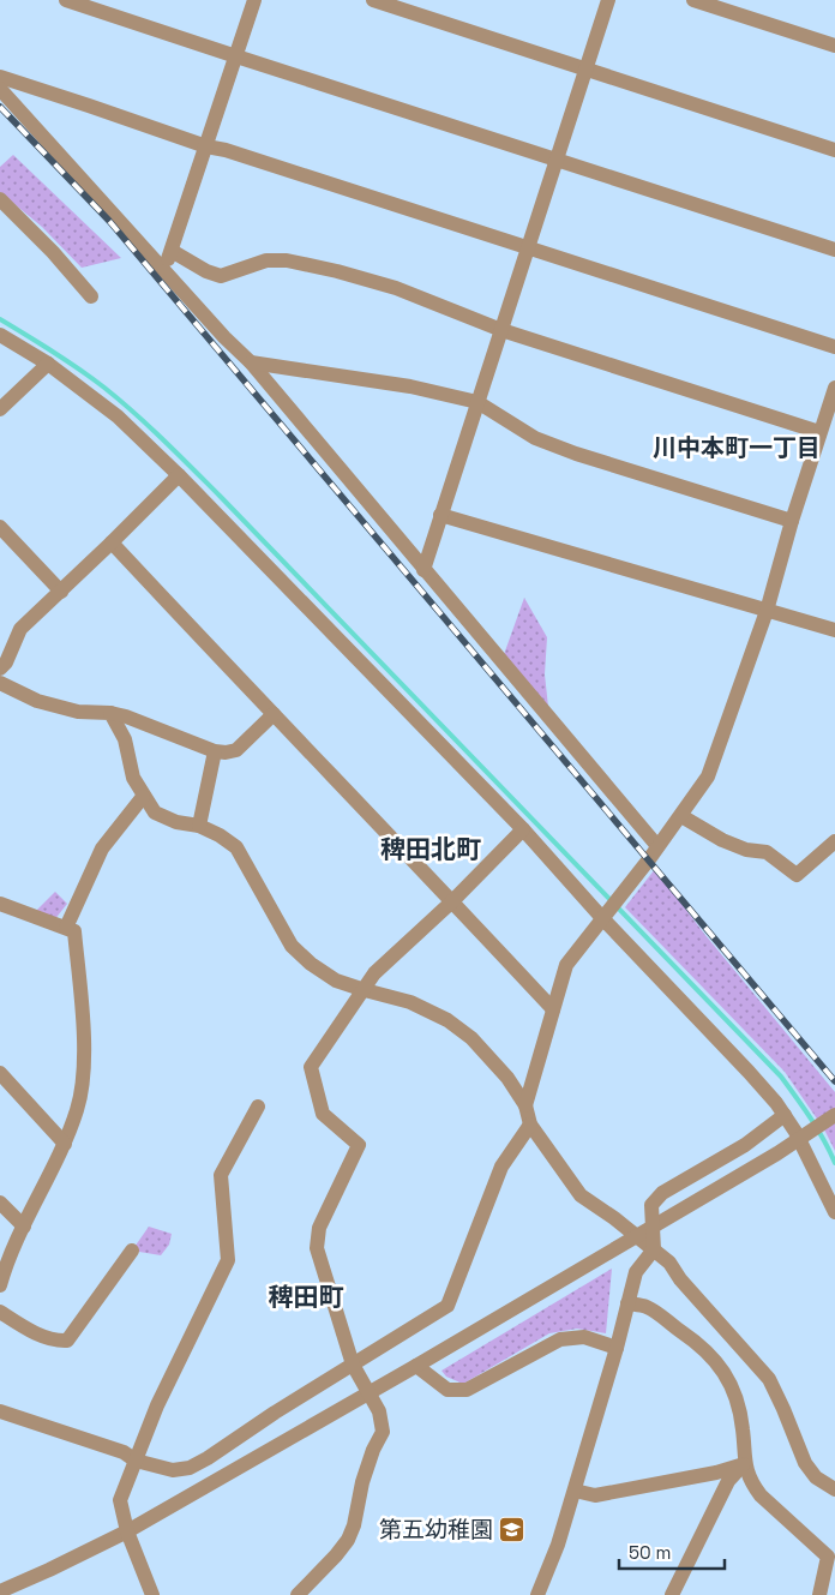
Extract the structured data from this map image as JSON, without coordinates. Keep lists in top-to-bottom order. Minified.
{"districts":["川中本町一丁目","稗田北町","稗田町"],"places":{"school or university":["第五幼稚園"]},"scale_bar":"50 m"}
